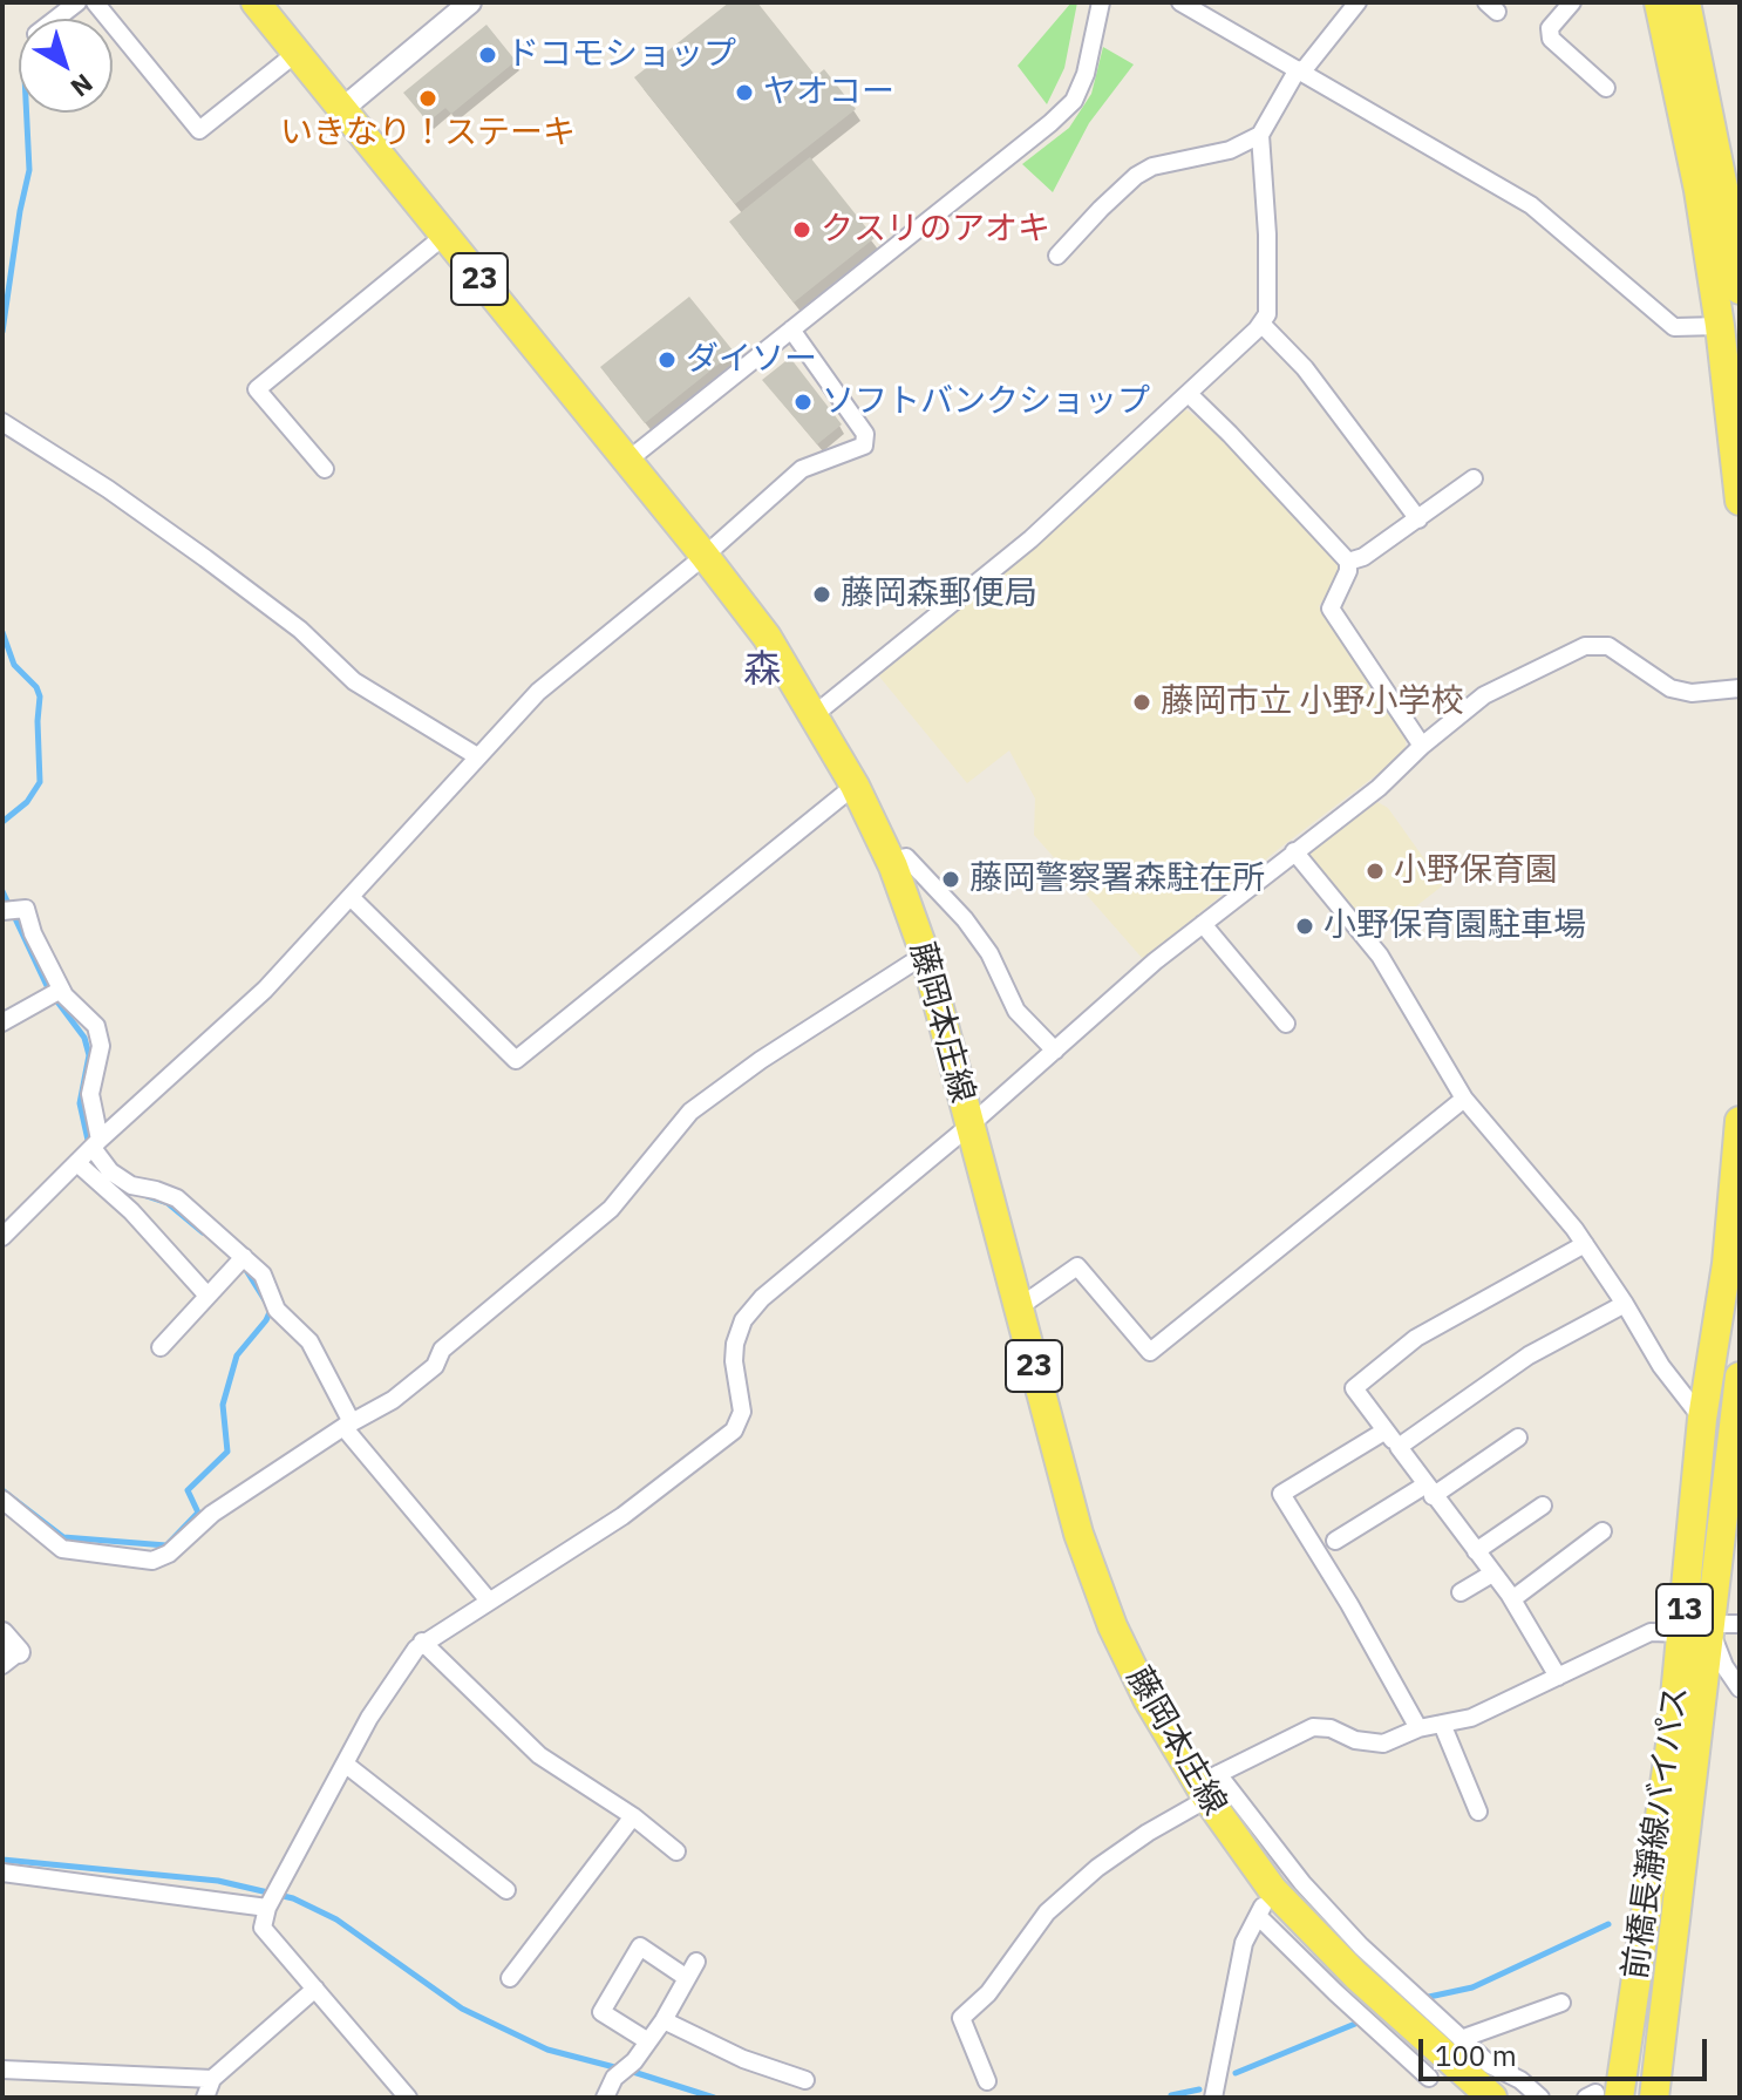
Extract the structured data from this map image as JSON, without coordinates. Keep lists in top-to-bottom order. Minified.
{"streets":{"main road":["23","藤岡本庄線","13","前橋長瀞線バイパス"]},"districts":["森"],"places":["ドコモショップ","ヤオコー","いきなり！ステーキ","クスリのアオキ","ダイソー","ソフトバンクショップ","藤岡森郵便局","藤岡市立 小野小学校","小野保育園","藤岡警察署森駐在所","小野保育園駐車場"],"scale_bar":"100 m","north":"bottom right"}
